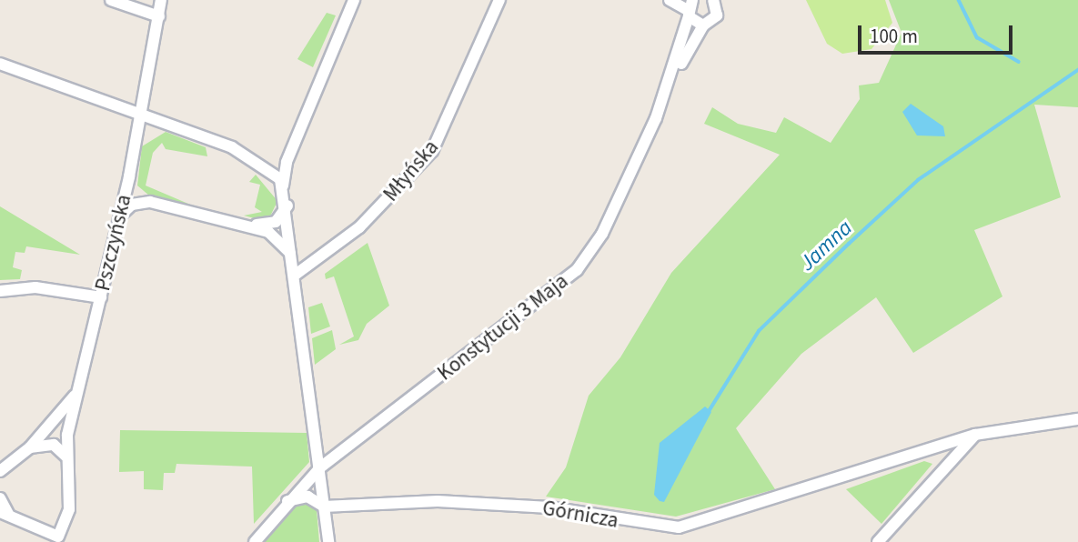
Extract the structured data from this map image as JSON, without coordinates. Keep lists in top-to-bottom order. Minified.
{"streets":{"street":["Młyńska","Pszczyńska","Konstytucji 3 Maja","Górnicza"]},"crossings":[["Konstytucji 3 Maja","Górnicza"]],"water":["Jamna"],"scale_bar":"100 m"}
